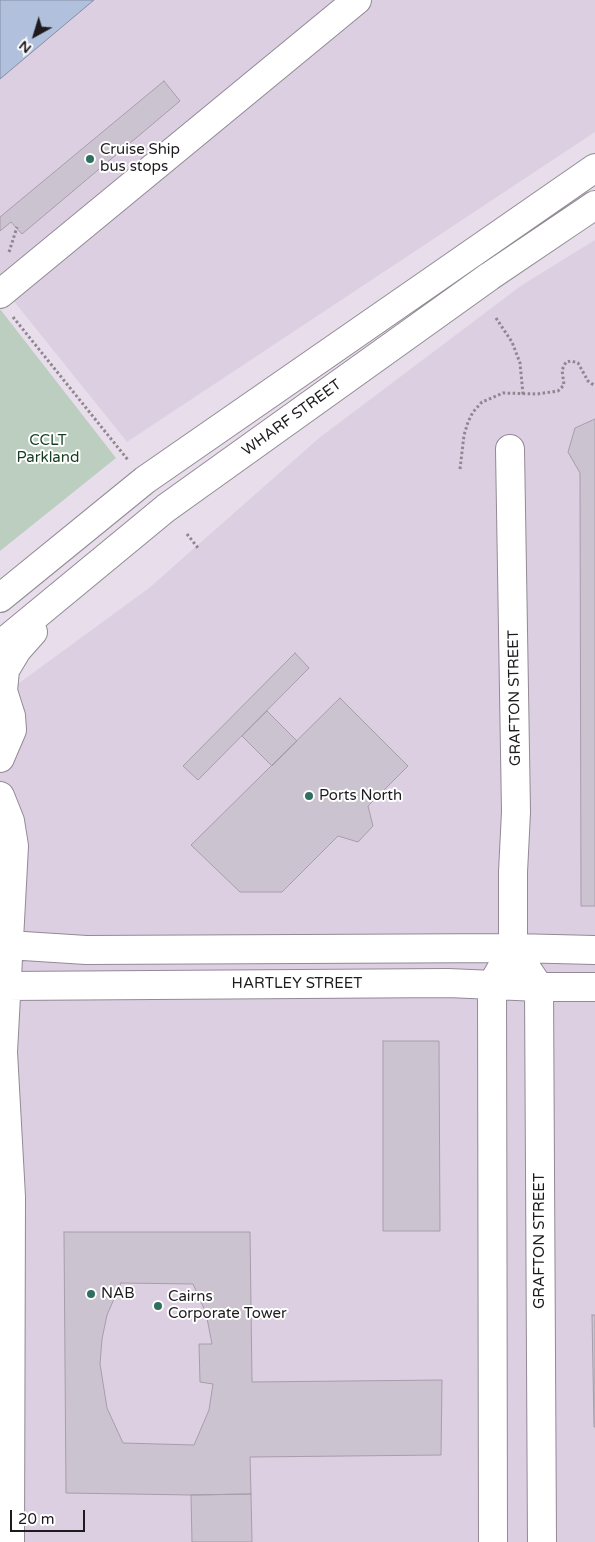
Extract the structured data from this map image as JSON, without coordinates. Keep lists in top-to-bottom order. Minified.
{"streets":{"street":["WHARF STREET","GRAFTON STREET","HARTLEY STREET"]},"crossings":[["GRAFTON STREET","HARTLEY STREET"]],"parks":["CCLT Parkland"],"places":["Cruise Ship bus stops","Ports North","NAB","Cairns Corporate Tower"],"scale_bar":"20 m","north":"bottom left"}
